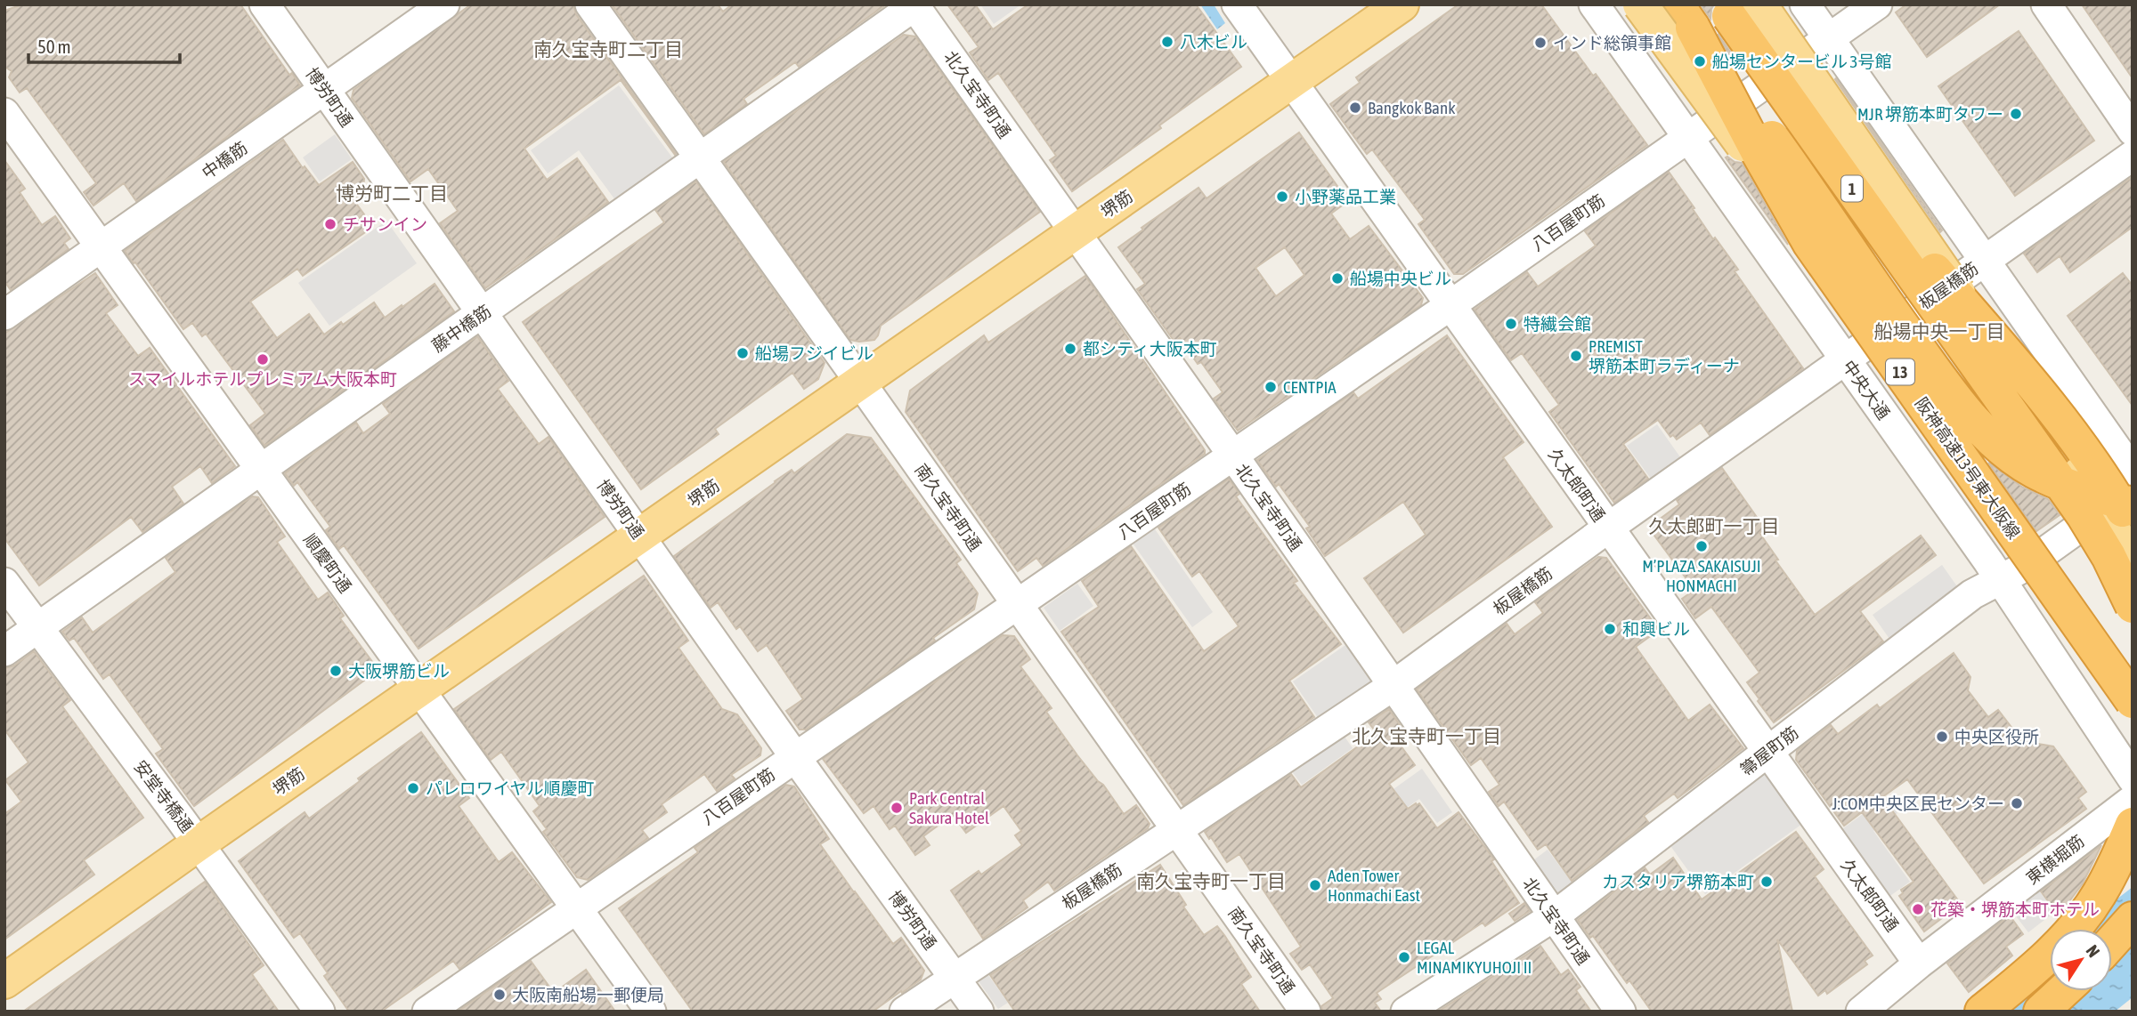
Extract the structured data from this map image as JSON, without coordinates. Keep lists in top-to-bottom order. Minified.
{"streets":{"highway":["1","13","阪神高速13号東大阪線"],"main road":["堺筋"],"street":["北久宝寺町通","博労町通","中橋筋","八百屋町筋","板屋橋筋","藤中橋筋","中央大通","久太郎町通","南久宝寺町通","順慶町通","箒屋町筋","安堂寺橋通","東横堀筋"]},"crossings":[["北久宝寺町通","堺筋"],["北久宝寺町通","八百屋町筋"],["北久宝寺町通","板屋橋筋"],["北久宝寺町通","藤中橋筋"],["北久宝寺町通","箒屋町筋"],["博労町通","中橋筋"],["博労町通","堺筋"],["博労町通","八百屋町筋"],["博労町通","板屋橋筋"],["博労町通","藤中橋筋"],["中橋筋","順慶町通"],["堺筋","久太郎町通"],["堺筋","南久宝寺町通"],["堺筋","順慶町通"],["堺筋","安堂寺橋通"],["八百屋町筋","中央大通"],["八百屋町筋","久太郎町通"],["八百屋町筋","南久宝寺町通"],["八百屋町筋","順慶町通"],["板屋橋筋","中央大通"],["板屋橋筋","久太郎町通"],["板屋橋筋","南久宝寺町通"],["藤中橋筋","南久宝寺町通"],["藤中橋筋","順慶町通"],["藤中橋筋","安堂寺橋通"],["13","阪神高速13号東大阪線"],["中央大通","箒屋町筋"],["久太郎町通","箒屋町筋"],["久太郎町通","東横堀筋"]],"districts":["南久宝寺町二丁目","博労町二丁目","船場中央一丁目","久太郎町一丁目","北久宝寺町一丁目","南久宝寺町一丁目"],"places":["八木ビル","インド総領事館","船場センタービル 3号館","Bangkok Bank","MJR 堺筋本町タワー","小野薬品工業","チサンイン","船場中央ビル","特繊会館","都シティ大阪本町","船場フジイビル","PREMIST 堺筋本町ラディーナ","スマイルホテルプレミアム大阪本町","CENTPIA","M’PLAZA SAKAISUJI HONMACHI","和興ビル","大阪堺筋ビル","中央区役所","パレロワイヤル順慶町","J:COM中央区民センター","Park Central Sakura Hotel","カスタリア堺筋本町","Aden Tower Honmachi East","花築・堺筋本町ホテル","LEGAL MINAMIKYUHOJI II","大阪南船場一郵便局"],"scale_bar":"50 m","north":"top right"}
